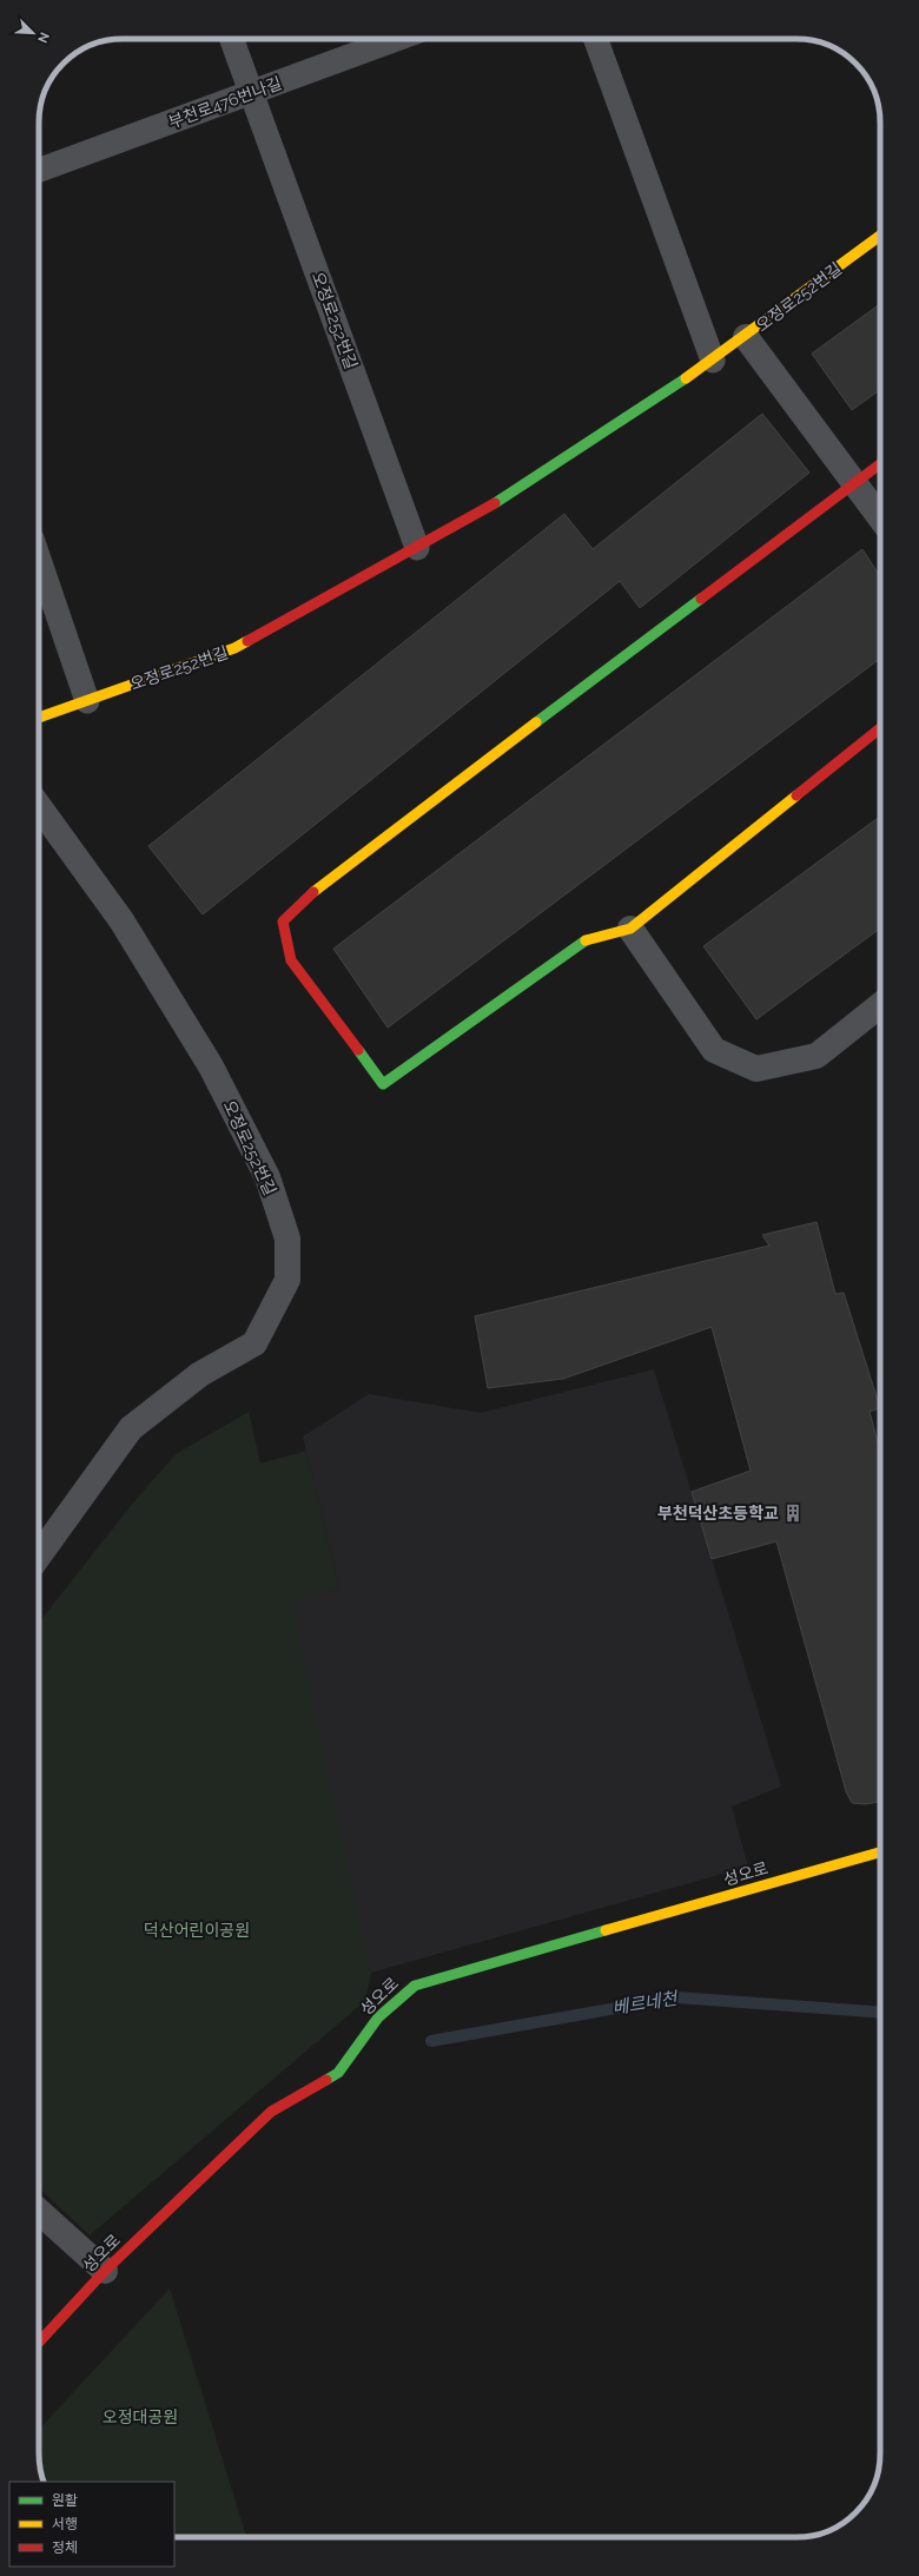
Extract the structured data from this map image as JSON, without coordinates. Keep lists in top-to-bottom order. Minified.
{"streets":{"street":["오정로252번길","성오로"],"lane":["부천로476번나길"]},"crossings":[["부천로476번나길","오정로252번길"]],"water":["베르네천"],"parks":["덕산어린이공원","오정대공원"],"places":{"building":["부천덕산초등학교"]},"legend":["원활","서행","정체"],"north":"bottom right"}
